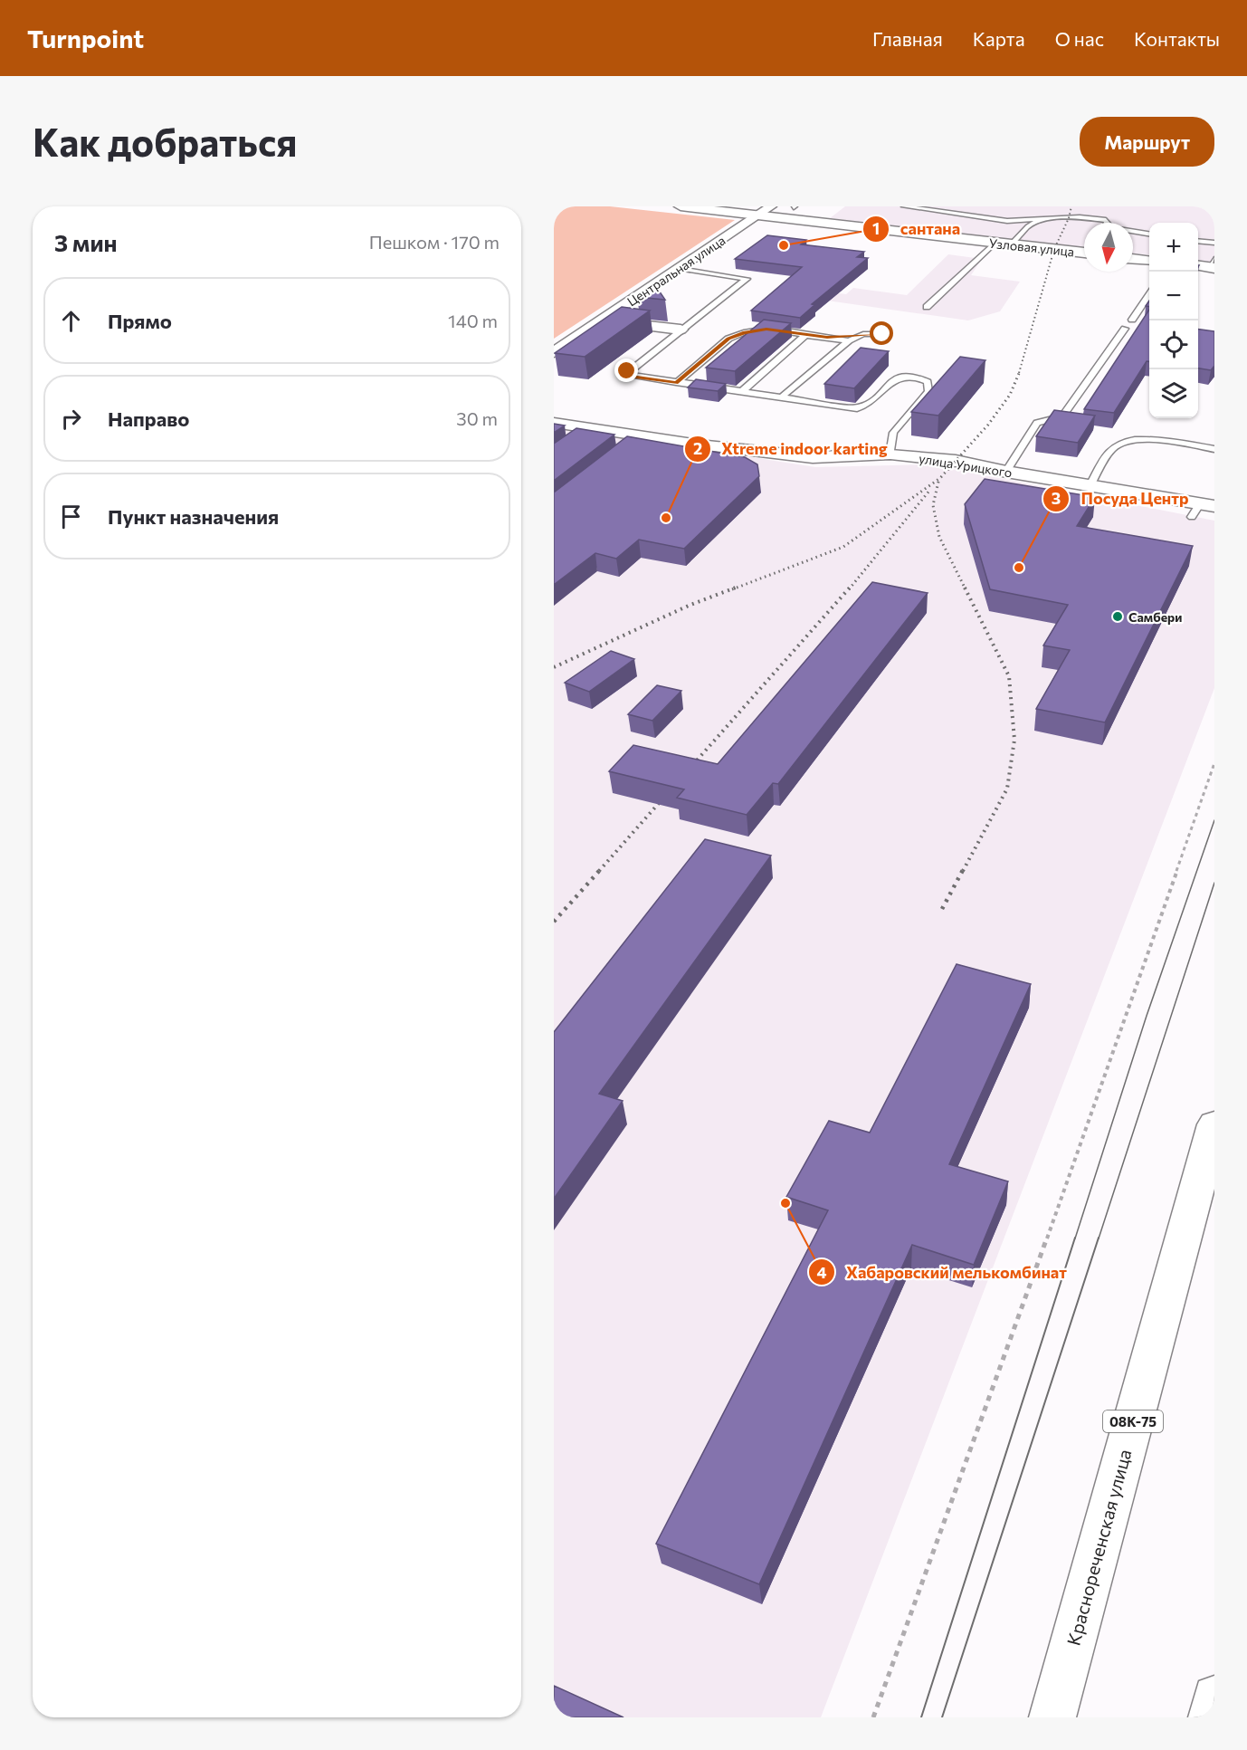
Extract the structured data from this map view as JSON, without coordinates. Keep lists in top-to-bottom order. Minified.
{"streets":{"street":["Узловая улица","Центральная улица","улица Урицкого","08К-75","Краснореченская улица"]},"crossings":[["Узловая улица","Центральная улица"]],"places":["сантана","Xtreme indoor karting","Посуда Центр","Самбери","Хабаровский мелькомбинат"],"north":"bottom","page":{"header":"Turnpoint","nav":["Главная","Карта","О нас","Контакты"],"buttons":"Маршрут","title":"Как добраться","heading":["3 мин","Пешком · 170 m"],"map_buttons":["+","−"],"list":[["Прямо","140 m"],["Направо","30 m"],"Пункт назначения"]}}
